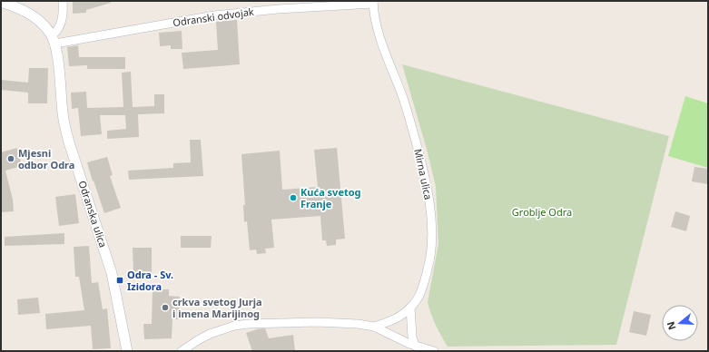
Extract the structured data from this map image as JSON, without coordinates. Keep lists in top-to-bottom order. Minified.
{"streets":{"street":["Odranski odvojak","Mirna ulica","Odranska ulica"]},"crossings":[["Odranski odvojak","Mirna ulica"],["Odranski odvojak","Odranska ulica"]],"parks":["Groblje Odra"],"places":{"other":["Mjesni odbor Odra","Kuća svetog Franje","crkva svetog Jurja i imena Marijinog"],"transit":["Odra - Sv. Izidora"]},"north":"left"}
